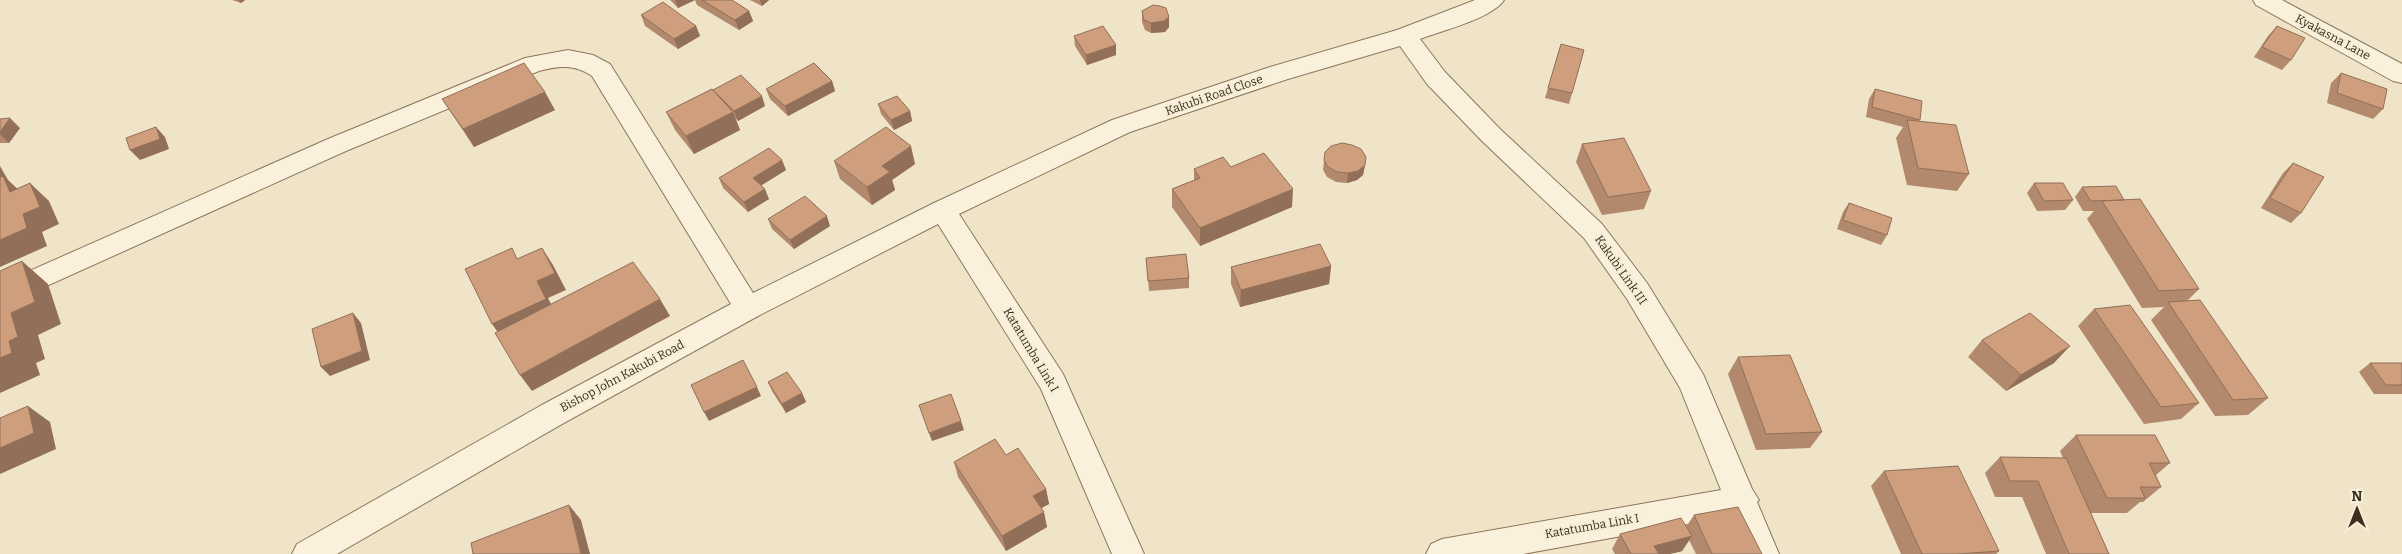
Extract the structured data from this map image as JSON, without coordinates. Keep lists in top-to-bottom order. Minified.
{"streets":{"street":["Kyakasna Lane","Kakubi Road Close","Kakubi Link III","Katatumba Link I","Bishop John Kakubi Road"]},"crossings":[["Kakubi Road Close","Kakubi Link III"],["Kakubi Road Close","Katatumba Link I"],["Kakubi Road Close","Bishop John Kakubi Road"],["Kakubi Link III","Katatumba Link I"],["Katatumba Link I","Bishop John Kakubi Road"]],"north":"top"}
